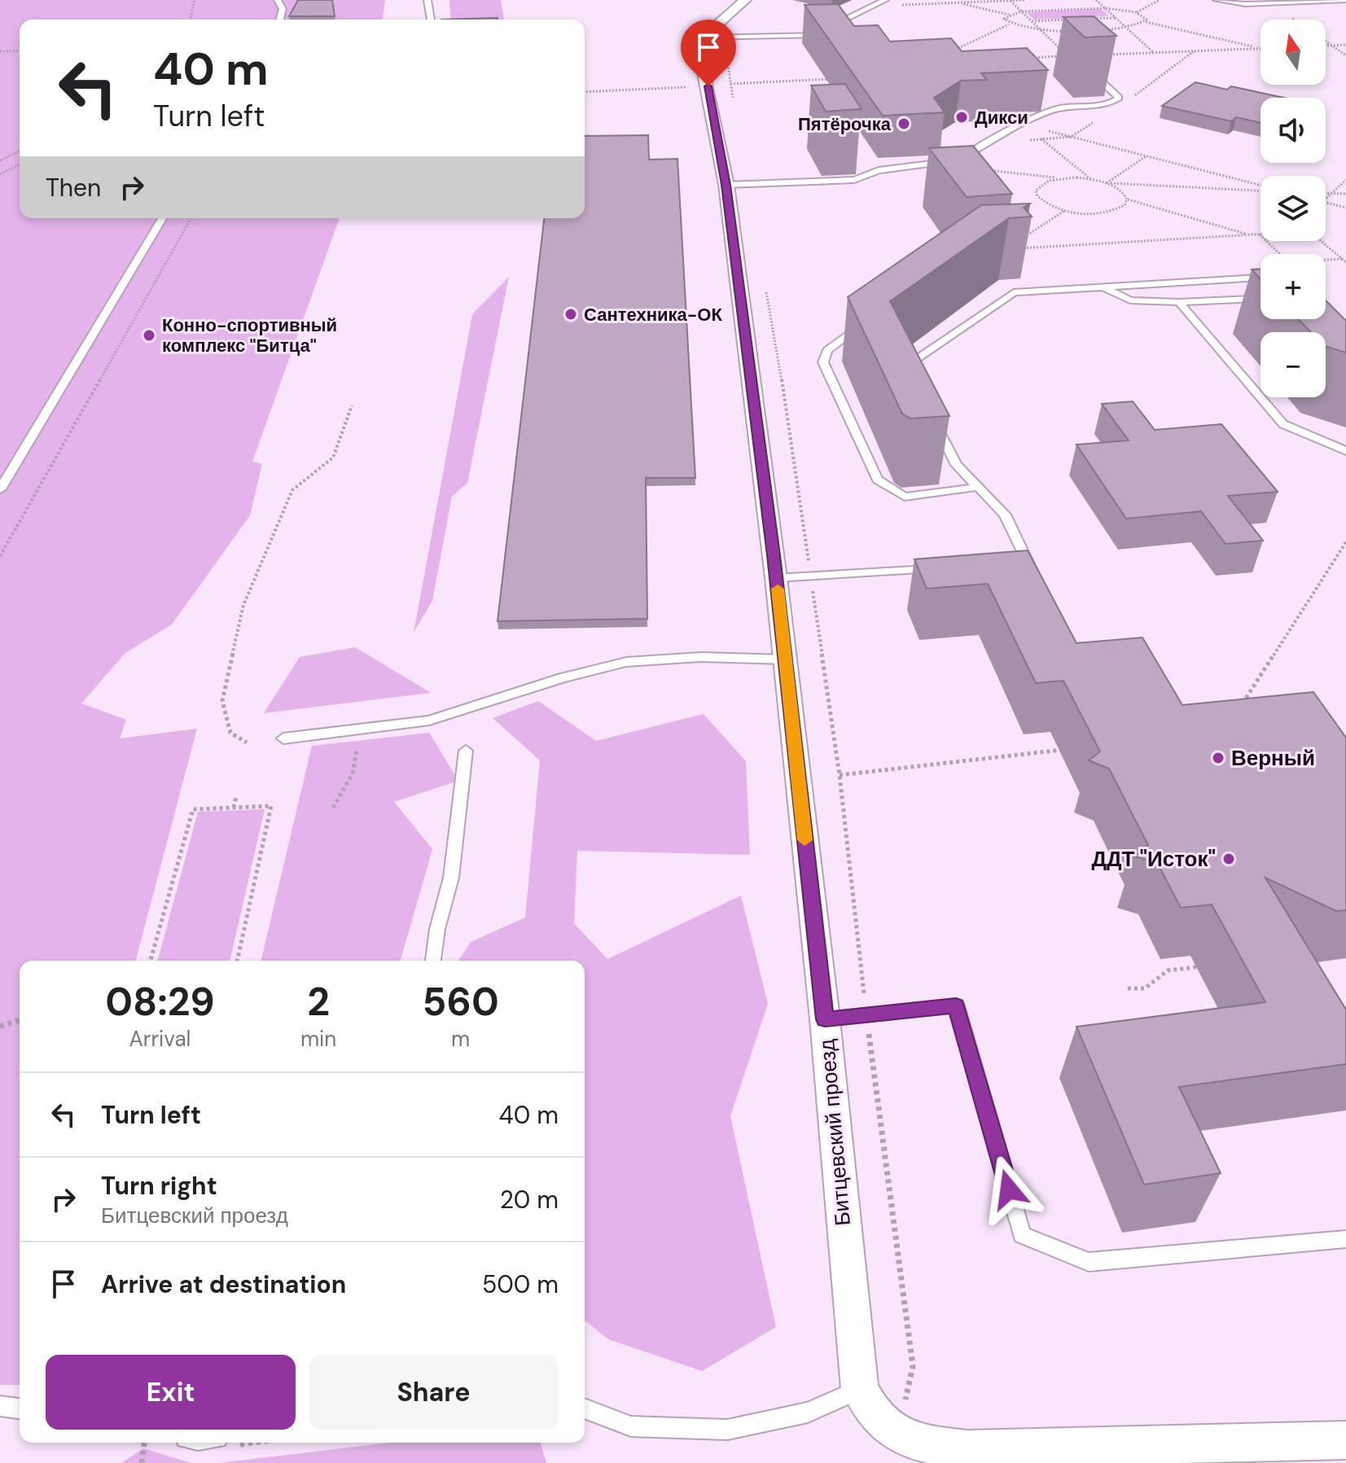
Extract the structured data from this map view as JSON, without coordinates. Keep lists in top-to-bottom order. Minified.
{"streets":{"street":["Битцевский проезд"]},"places":["Дикси","Пятёрочка","Сантехника-ОК","Конно-спортивный комплекс \"Битца\"","Верный","ДДТ \"Исток\""],"north":"top","page":{"map_buttons":["+","−"],"turn":["40 m","Turn left"],"then":"Then","eta":["08:29","Arrival","2","min","560","m"],"list":[{"name":"Turn left","value":"40 m"},{"name":"Turn right","note":"Битцевский проезд","value":"20 m"},{"name":"Arrive at destination","value":"500 m"}],"buttons":["Exit","Share"]}}
